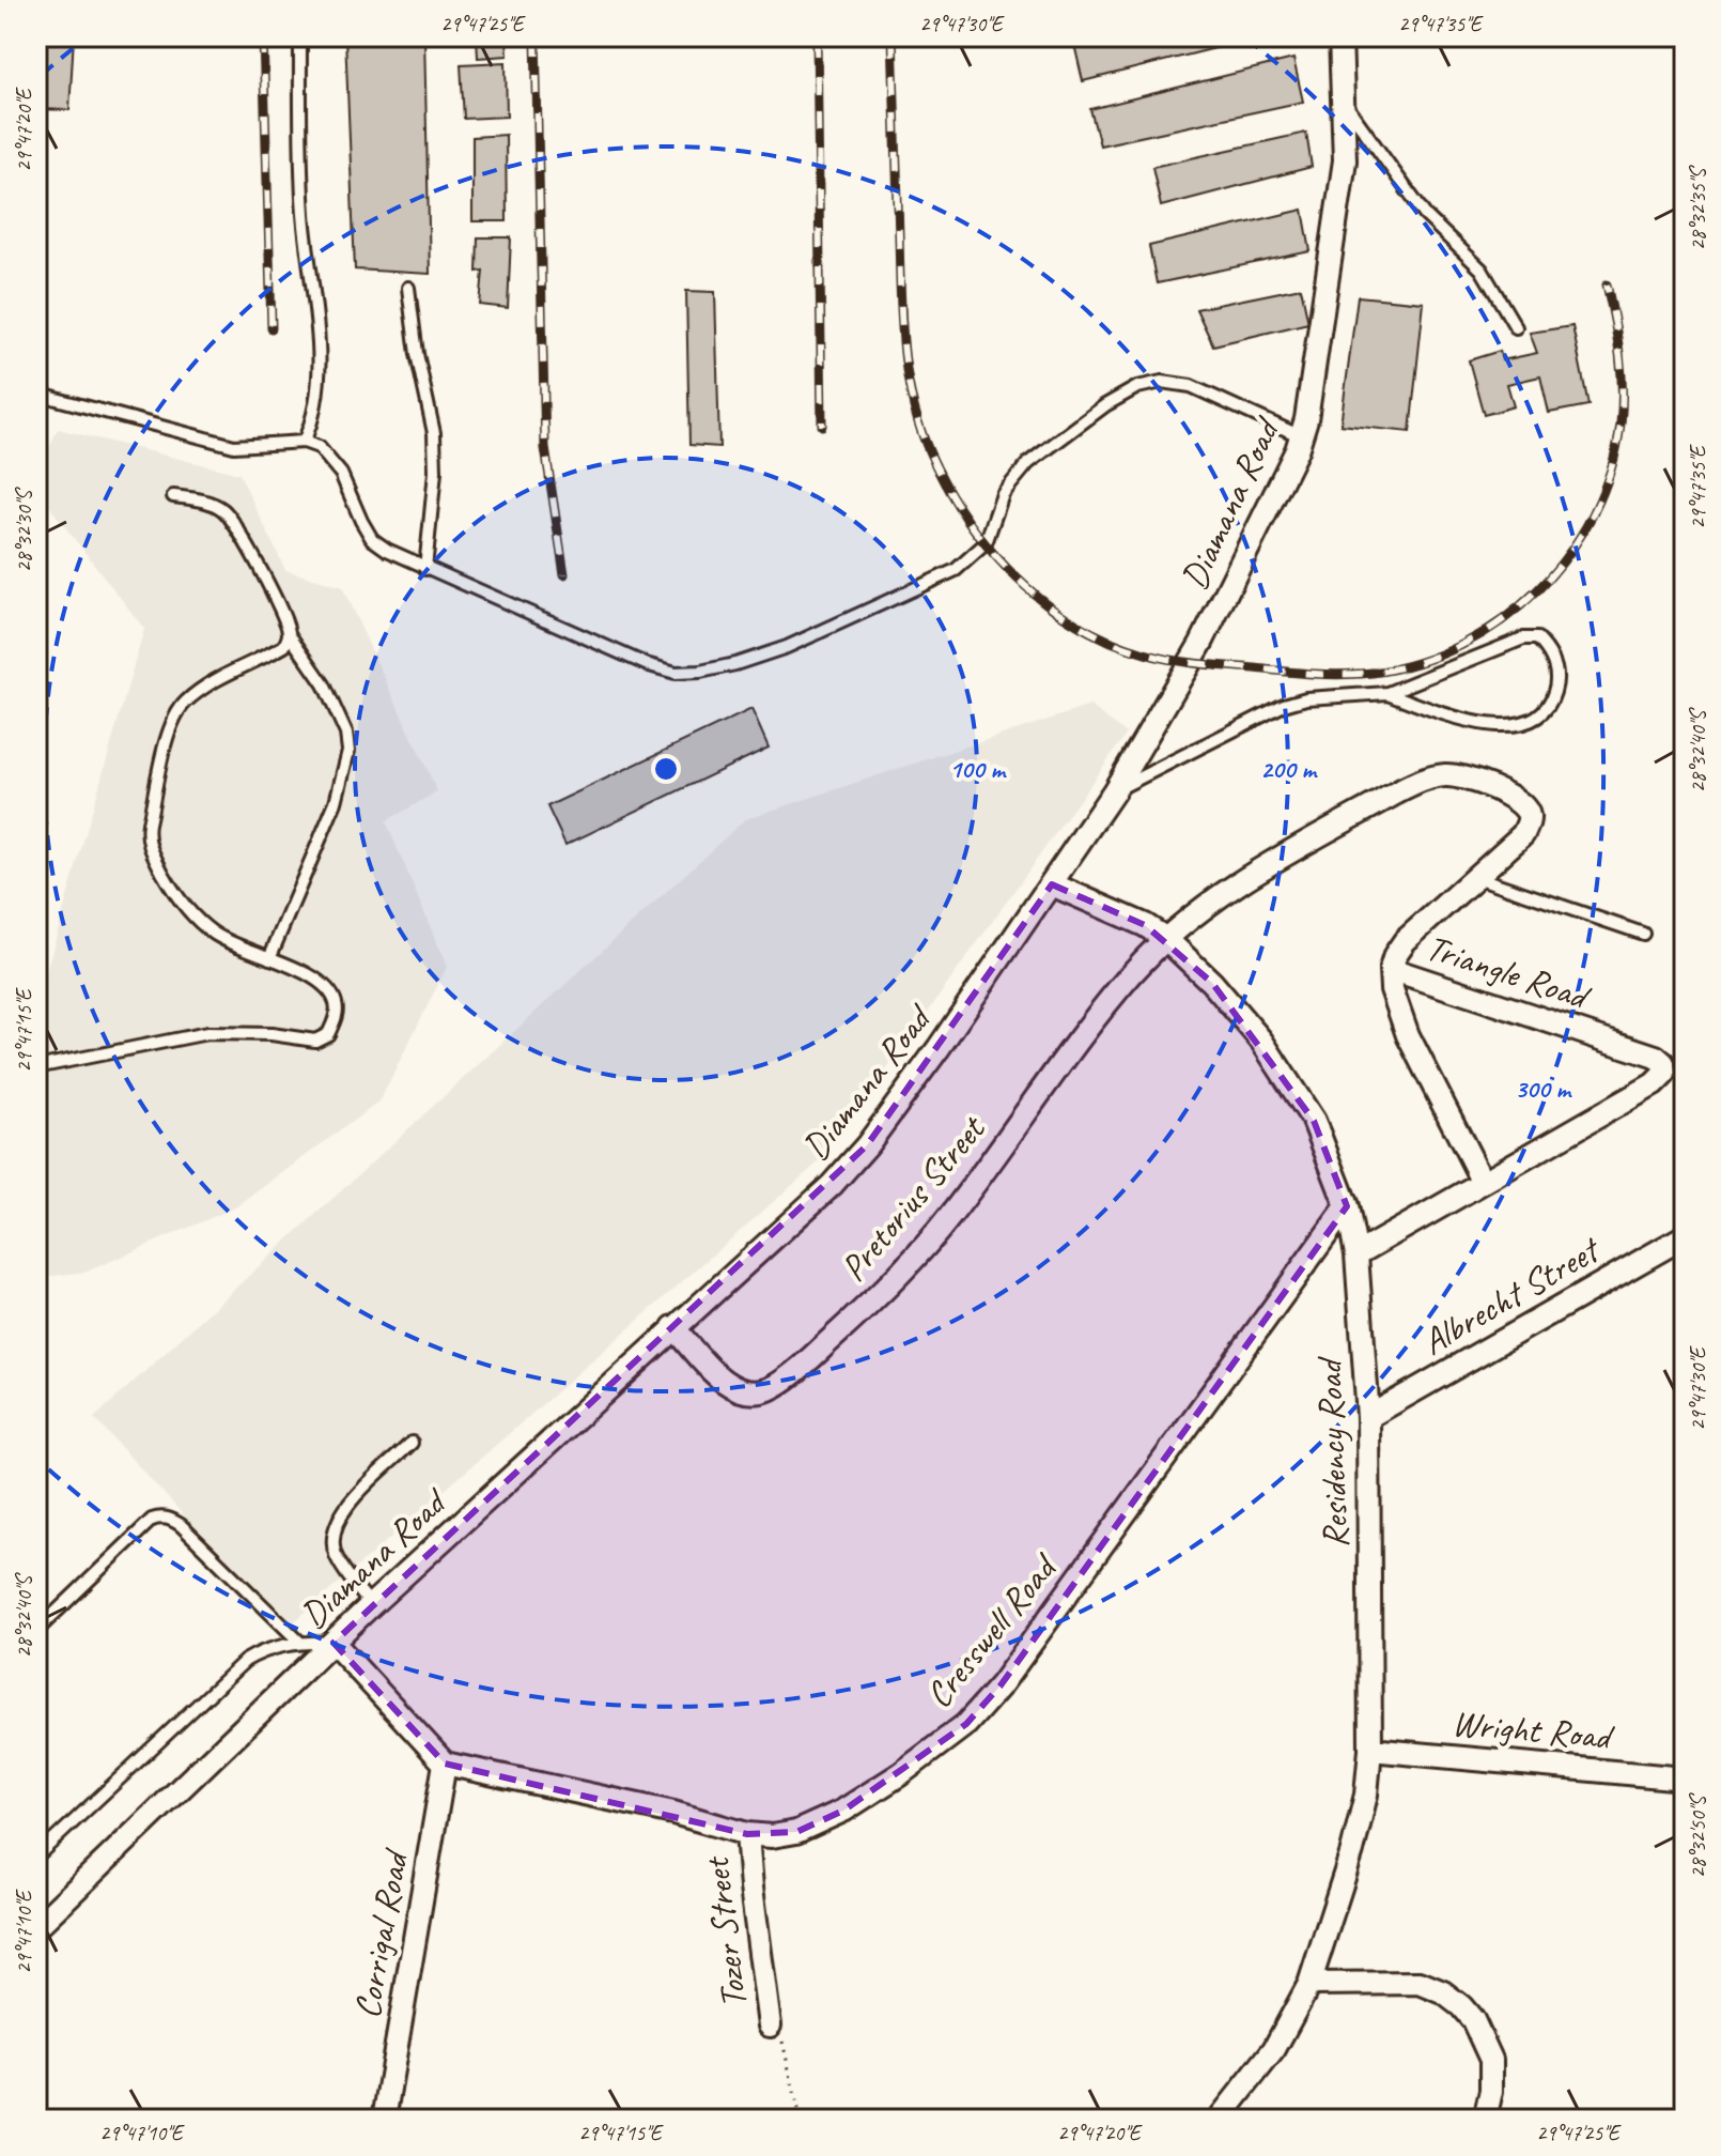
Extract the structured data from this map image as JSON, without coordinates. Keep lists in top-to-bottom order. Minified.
{"streets":{"street":["Diamana Road","Triangle Road","Pretorius Street","Albrecht Street","Residency Road","Cresswell Road","Wright Road","Tozer Street","Corrigal Road"]},"crossings":[["Diamana Road","Pretorius Street"],["Diamana Road","Residency Road"],["Triangle Road","Pretorius Street"],["Triangle Road","Residency Road"],["Pretorius Street","Residency Road"],["Albrecht Street","Residency Road"],["Residency Road","Cresswell Road"],["Residency Road","Wright Road"],["Cresswell Road","Tozer Street"],["Cresswell Road","Corrigal Road"]],"coordinates":["29°47'25\"E","29°47'30\"E","29°47'35\"E","29°47'20\"E","28°32'35\"S","28°32'30\"S","28°32'40\"S","29°47'15\"E","28°32'50\"S","29°47'10\"E"],"rings":["100 m","200 m","300 m"]}
